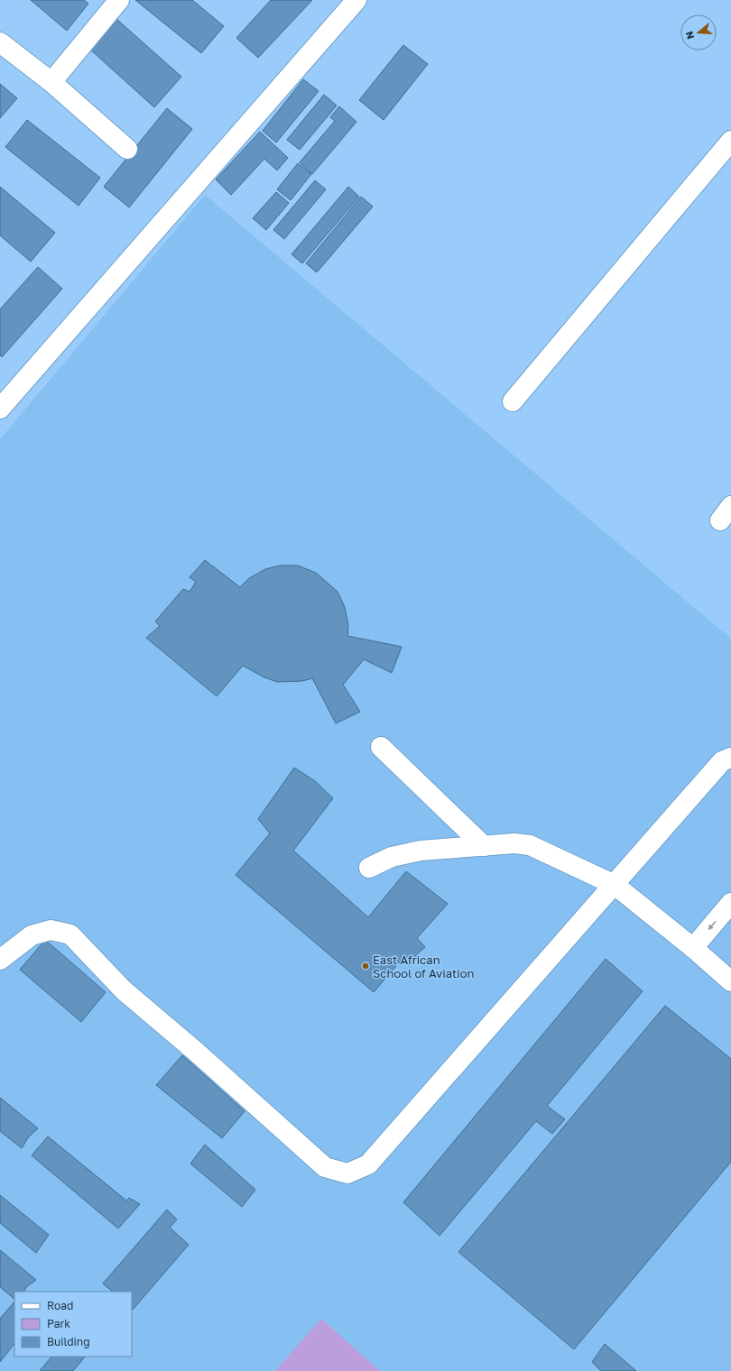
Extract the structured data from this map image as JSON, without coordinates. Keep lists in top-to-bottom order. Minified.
{"places":["East African School of Aviation"],"legend":["Road","Park","Building"],"north":"left"}
